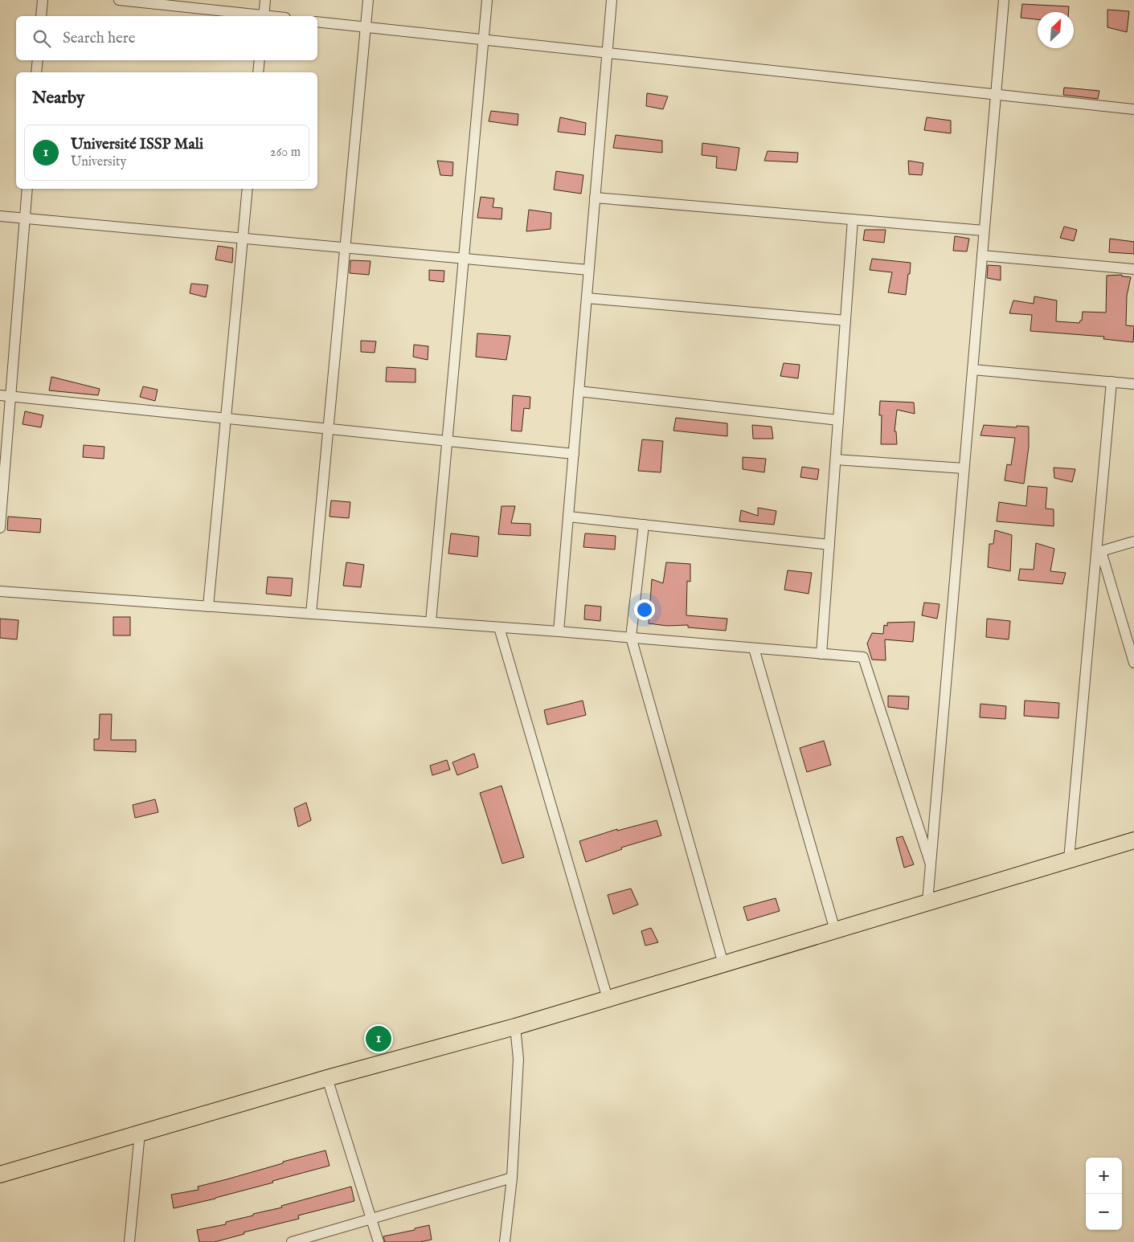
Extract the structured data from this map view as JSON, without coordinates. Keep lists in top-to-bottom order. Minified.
{"north":"top right","page":{"search":"Search here","heading":"Nearby","list":[{"mark":"1","name":"Université ISSP Mali","note":"University","value":"260 m"}],"pins":"1","map_buttons":["+","−"]}}
